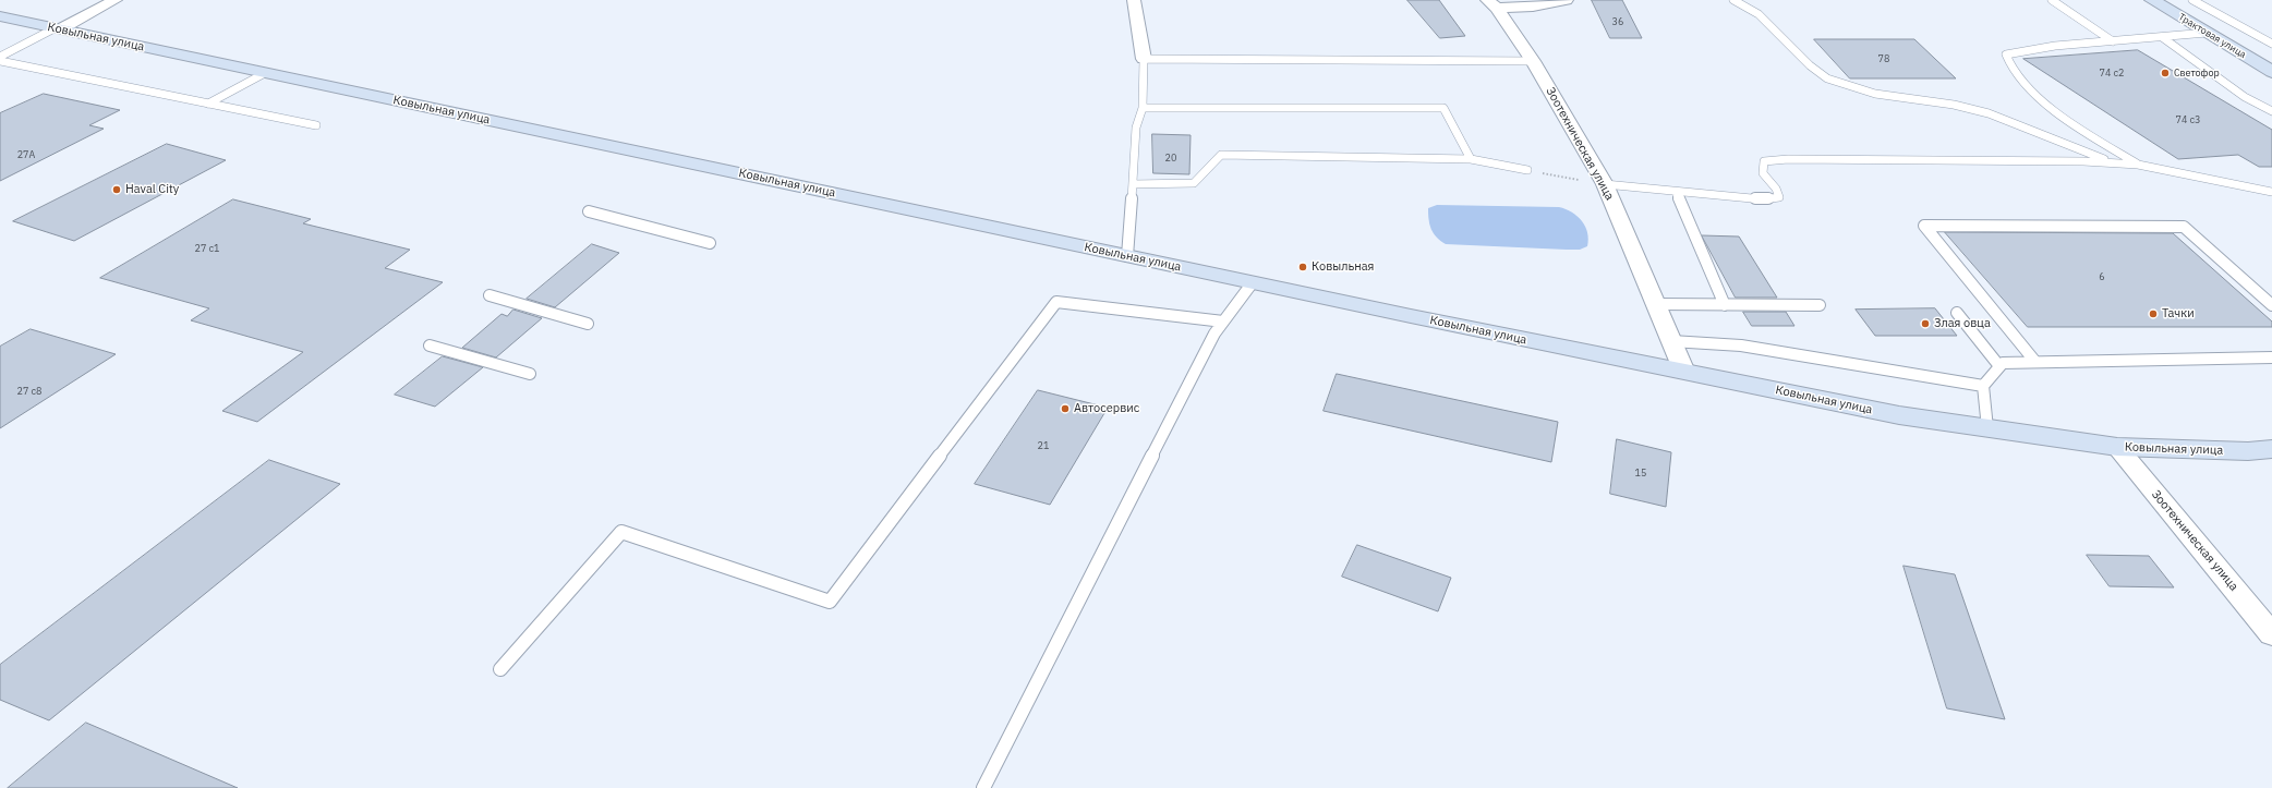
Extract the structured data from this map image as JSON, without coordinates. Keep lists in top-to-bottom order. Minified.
{"streets":{"main road":["Трактовая улица","Ковыльная улица"],"street":["Зоотехническая улица"]},"crossings":[["Ковыльная улица","Зоотехническая улица"]],"places":["Светофор","Haval Сity","Ковыльная","Тачки","Злая овца","Автосервис"],"house_numbers":["36","78","74 с2","74 с3","27А","20","27 с1","6","27 с8","21","15"]}
